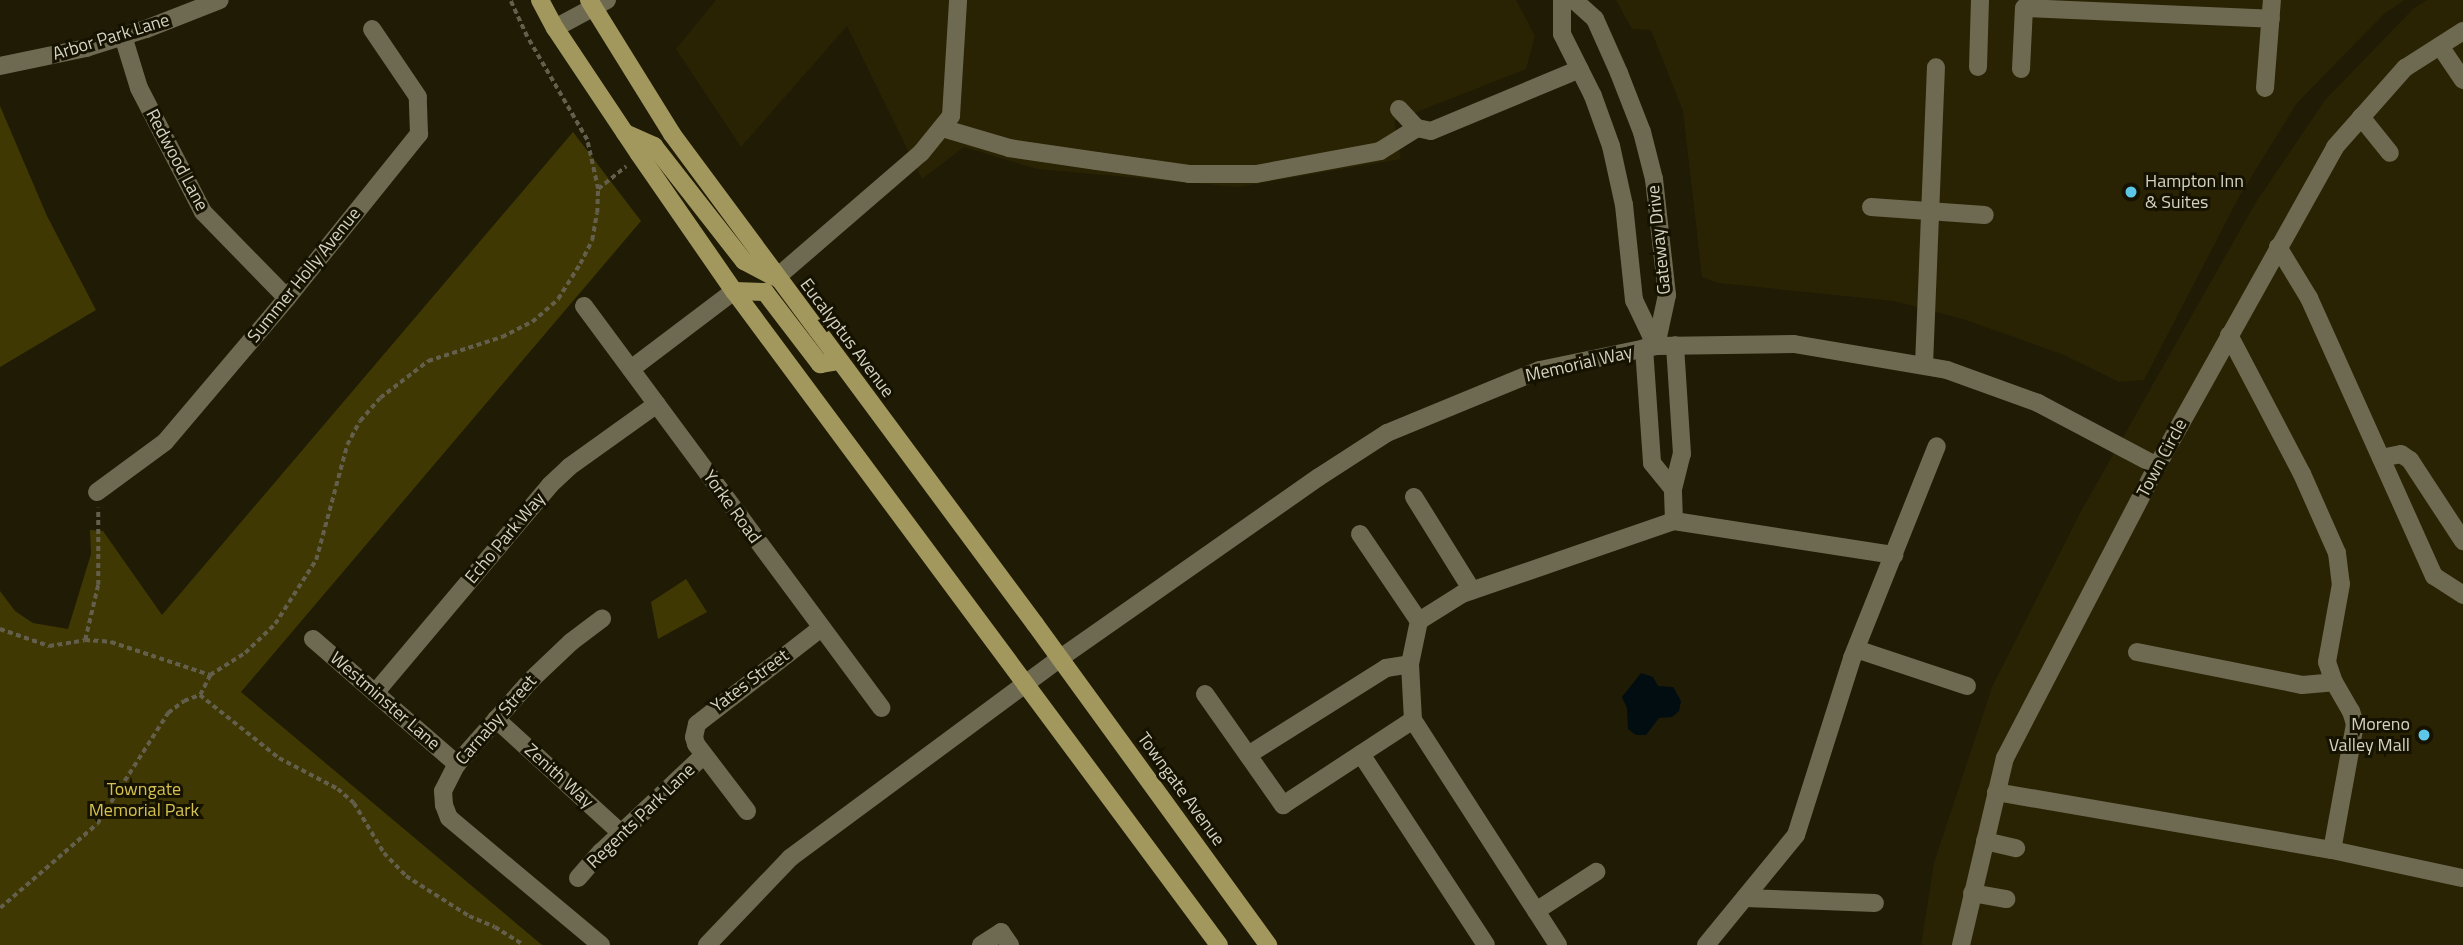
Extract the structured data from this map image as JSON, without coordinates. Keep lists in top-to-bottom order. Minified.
{"streets":{"main road":["Eucalyptus Avenue","Towngate Avenue"],"street":["Arbor Park Lane","Redwood Lane","Gateway Drive","Summer Holly Avenue","Memorial Way","Town Circle","Yorke Road","Echo Park Way","Yates Street","Westminster Lane","Carnaby Street","Zenith Way","Regents Park Lane"]},"crossings":[["Arbor Park Lane","Redwood Lane"],["Redwood Lane","Summer Holly Avenue"],["Gateway Drive","Memorial Way"],["Eucalyptus Avenue","Memorial Way"],["Eucalyptus Avenue","Towngate Avenue"],["Memorial Way","Town Circle"],["Memorial Way","Towngate Avenue"],["Yorke Road","Echo Park Way"],["Yorke Road","Yates Street"],["Echo Park Way","Westminster Lane"],["Yates Street","Regents Park Lane"],["Westminster Lane","Carnaby Street"],["Carnaby Street","Zenith Way"],["Zenith Way","Regents Park Lane"]],"parks":["Towngate Memorial Park"],"places":["Hampton Inn & Suites","Moreno Valley Mall"]}
